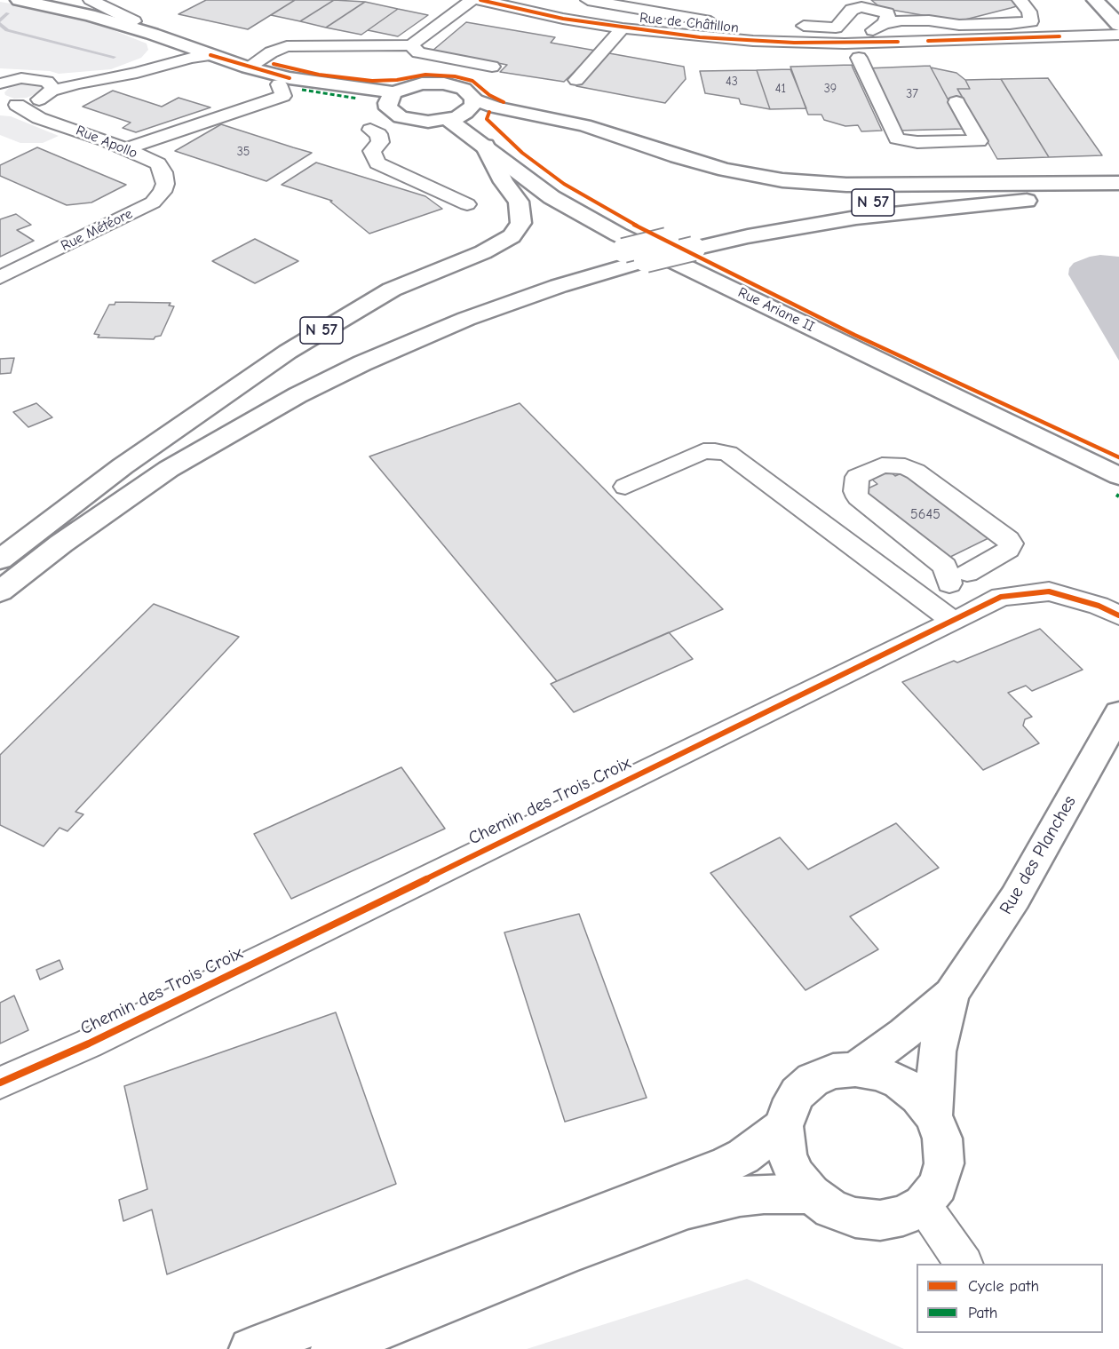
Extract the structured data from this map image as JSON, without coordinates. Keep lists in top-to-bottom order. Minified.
{"streets":{"main road":["N 57","Rue Ariane II","Rue des Planches"],"street":["Rue de Châtillon","Rue Apollo","Rue Météore","Chemin des Trois Croix"]},"crossings":[["Rue Apollo","Rue Météore"],["N 57","Rue Ariane II"]],"house_numbers":["43","41","39","37","35","5645"],"legend":["Cycle path","Path"]}
